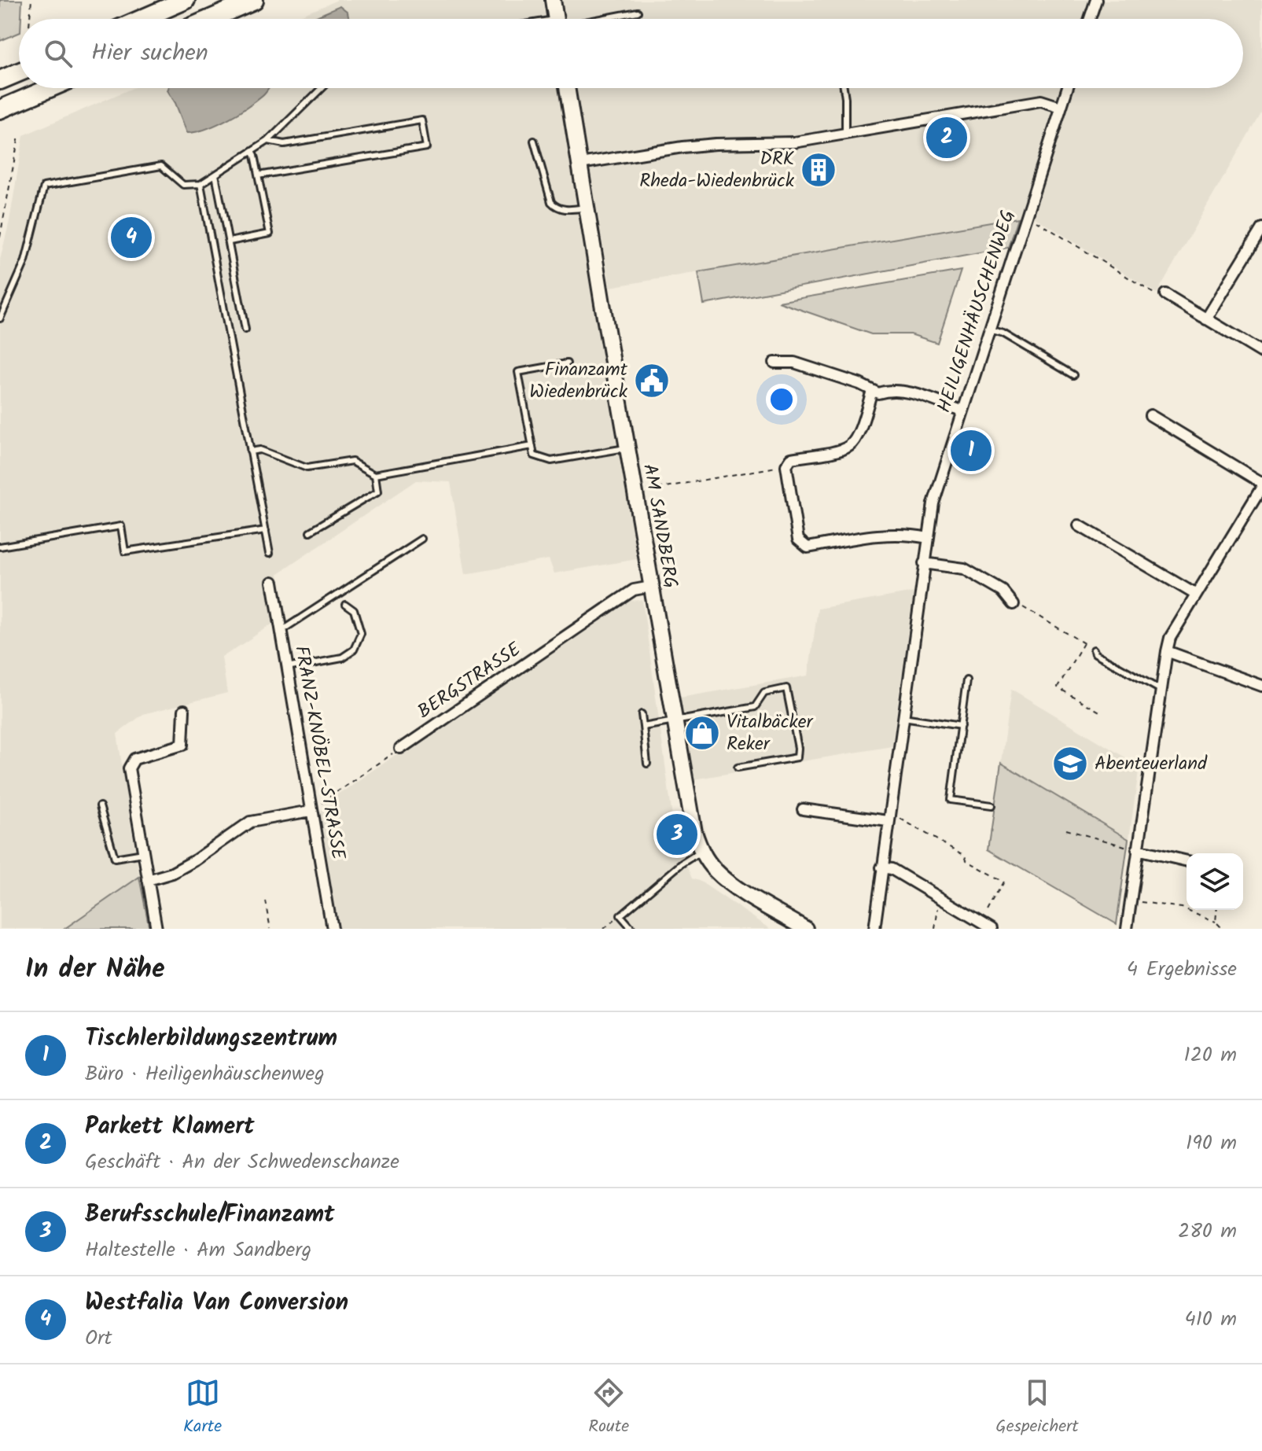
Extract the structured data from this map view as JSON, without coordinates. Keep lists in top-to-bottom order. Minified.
{"streets":{"main road":["AM SANDBERG"],"street":["HEILIGENHÄUSCHENWEG","BERGSTRASSE","FRANZ-KNÖBEL-STRASSE"]},"crossings":[["AM SANDBERG","BERGSTRASSE"]],"places":{"building":["DRK Rheda-Wiedenbrück"],"public building":["Finanzamt Wiedenbrück"],"shop":["Vitalbäcker Reker"],"school or university":["Abenteuerland"]},"page":{"search":"Hier suchen","pins":["2","4","1","3"],"heading":["In der Nähe","4 Ergebnisse"],"list":[{"mark":"1","name":"Tischlerbildungszentrum","note":"Büro · Heiligenhäuschenweg","value":"120 m"},{"mark":"2","name":"Parkett Klamert","note":"Geschäft · An der Schwedenschanze","value":"190 m"},{"mark":"3","name":"Berufsschule/Finanzamt","note":"Haltestelle · Am Sandberg","value":"280 m"},{"mark":"4","name":"Westfalia Van Conversion","note":"Ort","value":"410 m"}],"nav":["Karte","Route","Gespeichert"]}}
